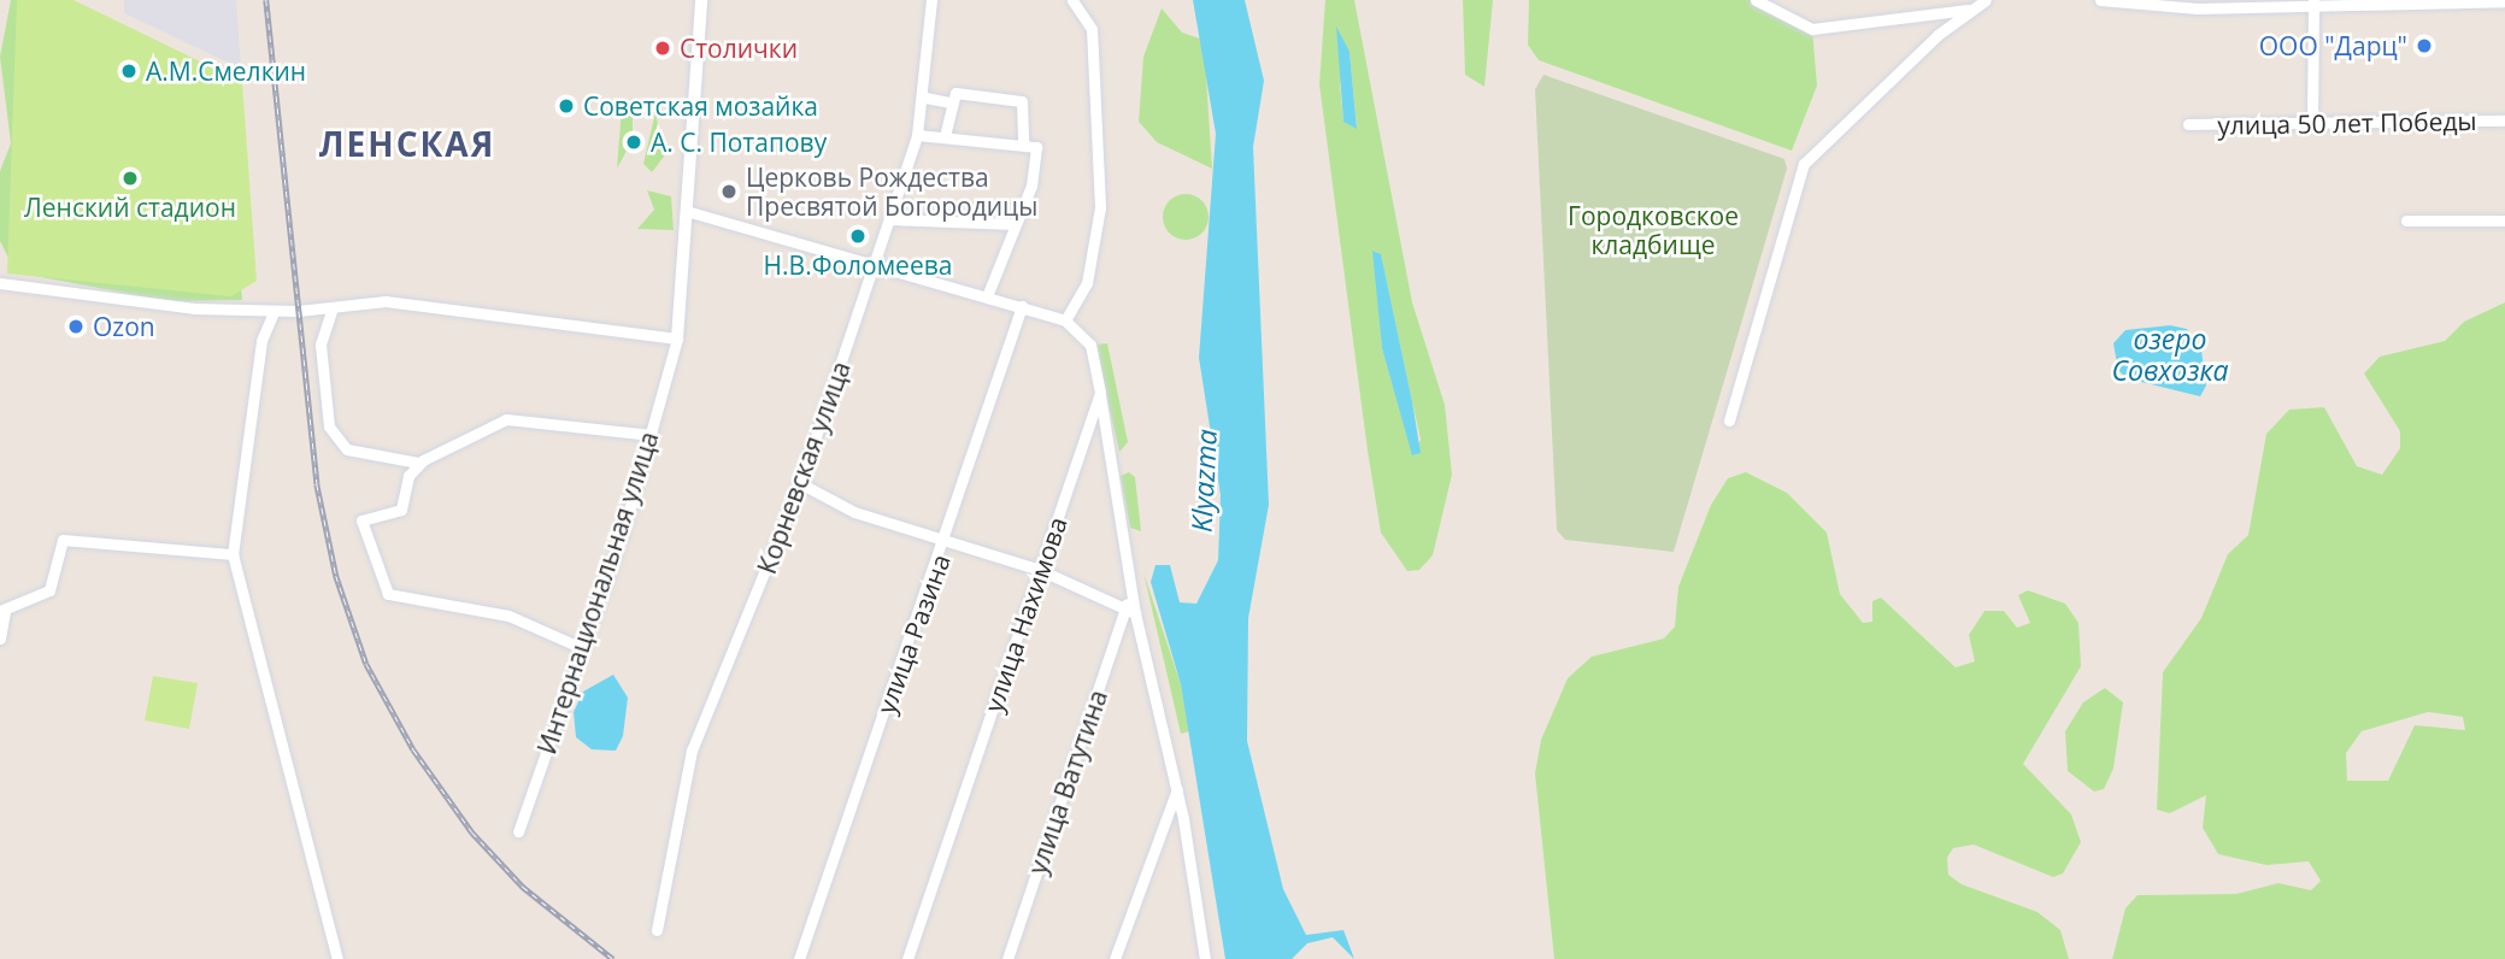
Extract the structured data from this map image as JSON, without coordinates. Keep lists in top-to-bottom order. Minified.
{"streets":{"street":["улица 50 лет Победы","Корневская улица","Интернациональная улица","улица Нахимова","улица Разина","улица Ватутина"]},"districts":["ЛЕНСКАЯ"],"water":["озеро Совхозка","Klyazma"],"parks":["Городковское кладбище"],"places":["ООО \"Дарц\"","Столички","А.М.Смелкин","Советская мозайка","А. С. Потапову","Ленский стадион","Церковь Рождества Пресвятой Богородицы","Н.В.Фоломеева","Ozon"]}
